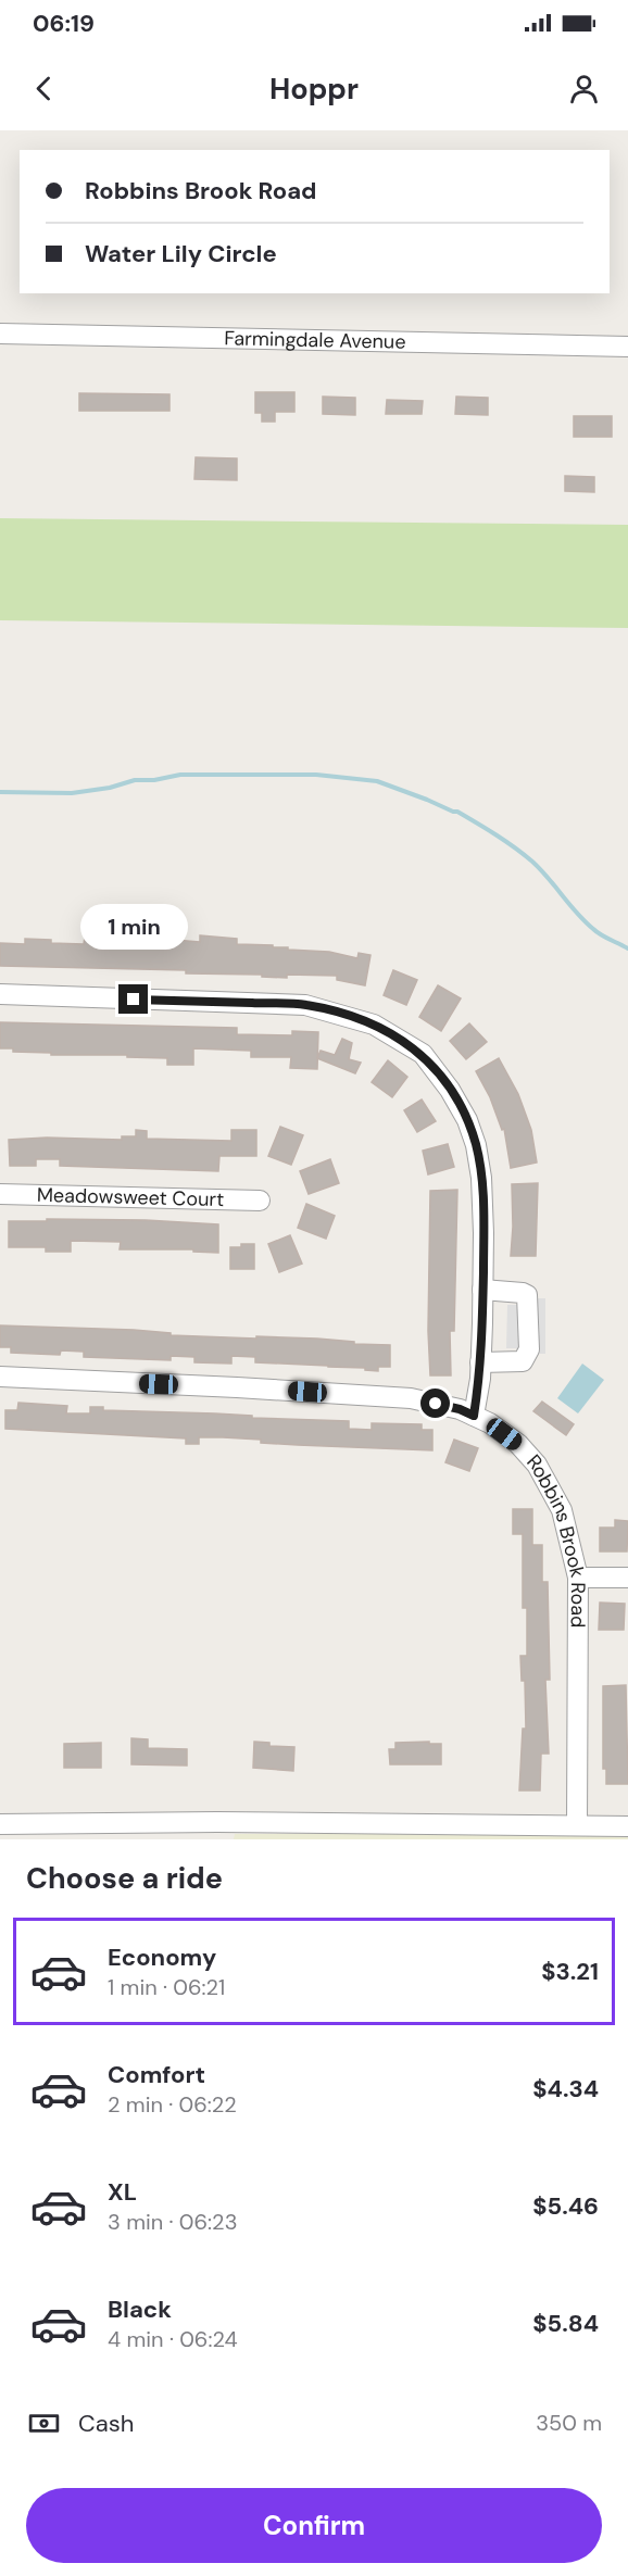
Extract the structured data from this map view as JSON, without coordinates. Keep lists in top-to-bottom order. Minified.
{"streets":{"street":["Farmingdale Avenue","Meadowsweet Court","Robbins Brook Road"]},"page":{"status":"06:19","header":"Hoppr","banner":["Robbins Brook Road","Water Lily Circle"],"bubble":"1 min","heading":"Choose a ride","list":[{"name":"Economy","note":"1 min · 06:21","value":"$3.21"},{"name":"Comfort","note":"2 min · 06:22","value":"$4.34"},{"name":"XL","note":"3 min · 06:23","value":"$5.46"},{"name":"Black","note":"4 min · 06:24","value":"$5.84"}],"pay":["Cash","350 m"],"buttons":"Confirm"}}
